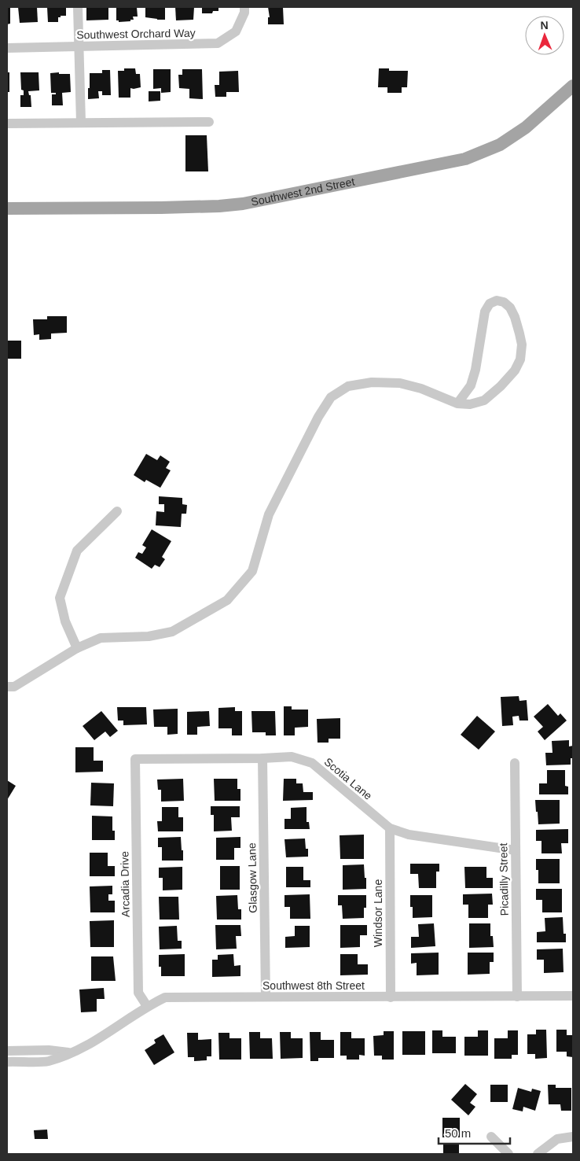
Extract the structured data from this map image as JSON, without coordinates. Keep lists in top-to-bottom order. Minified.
{"streets":{"main road":["Southwest 2nd Street"],"street":["Southwest Orchard Way","Scotia Lane","Glasgow Lane","Picadilly Street","Arcadia Drive","Windsor Lane","Southwest 8th Street"]},"crossings":[["Scotia Lane","Glasgow Lane"],["Scotia Lane","Picadilly Street"],["Scotia Lane","Arcadia Drive"],["Scotia Lane","Windsor Lane"],["Glasgow Lane","Southwest 8th Street"],["Picadilly Street","Southwest 8th Street"],["Arcadia Drive","Southwest 8th Street"],["Windsor Lane","Southwest 8th Street"]],"scale_bar":"50 m","north":"top"}
